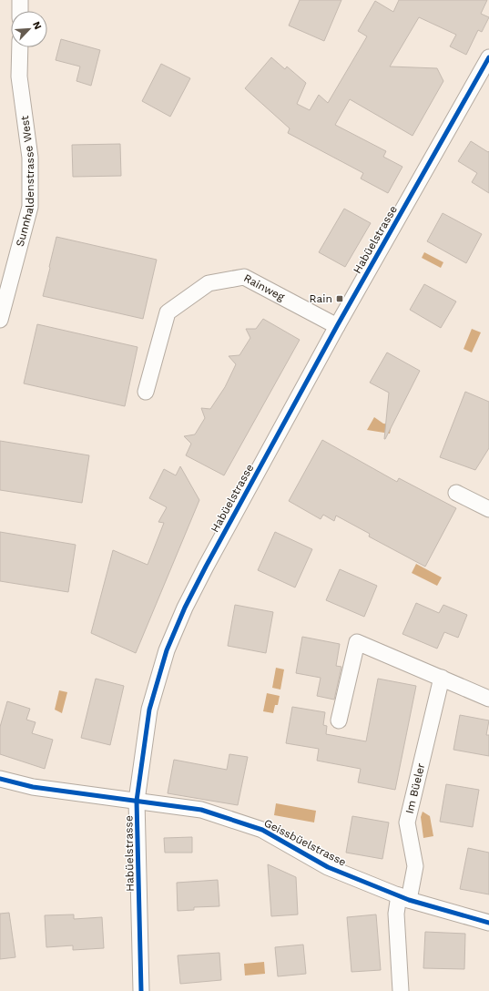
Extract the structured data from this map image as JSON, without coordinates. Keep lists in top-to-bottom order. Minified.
{"streets":{"street":["Sunnhaldenstrasse West","Habüelstrasse","Rainweg","Im Büeler","Geissbüelstrasse"]},"crossings":[["Habüelstrasse","Rainweg"],["Habüelstrasse","Geissbüelstrasse"],["Im Büeler","Geissbüelstrasse"]],"places":{"transit":["Rain"]},"north":"top right"}
